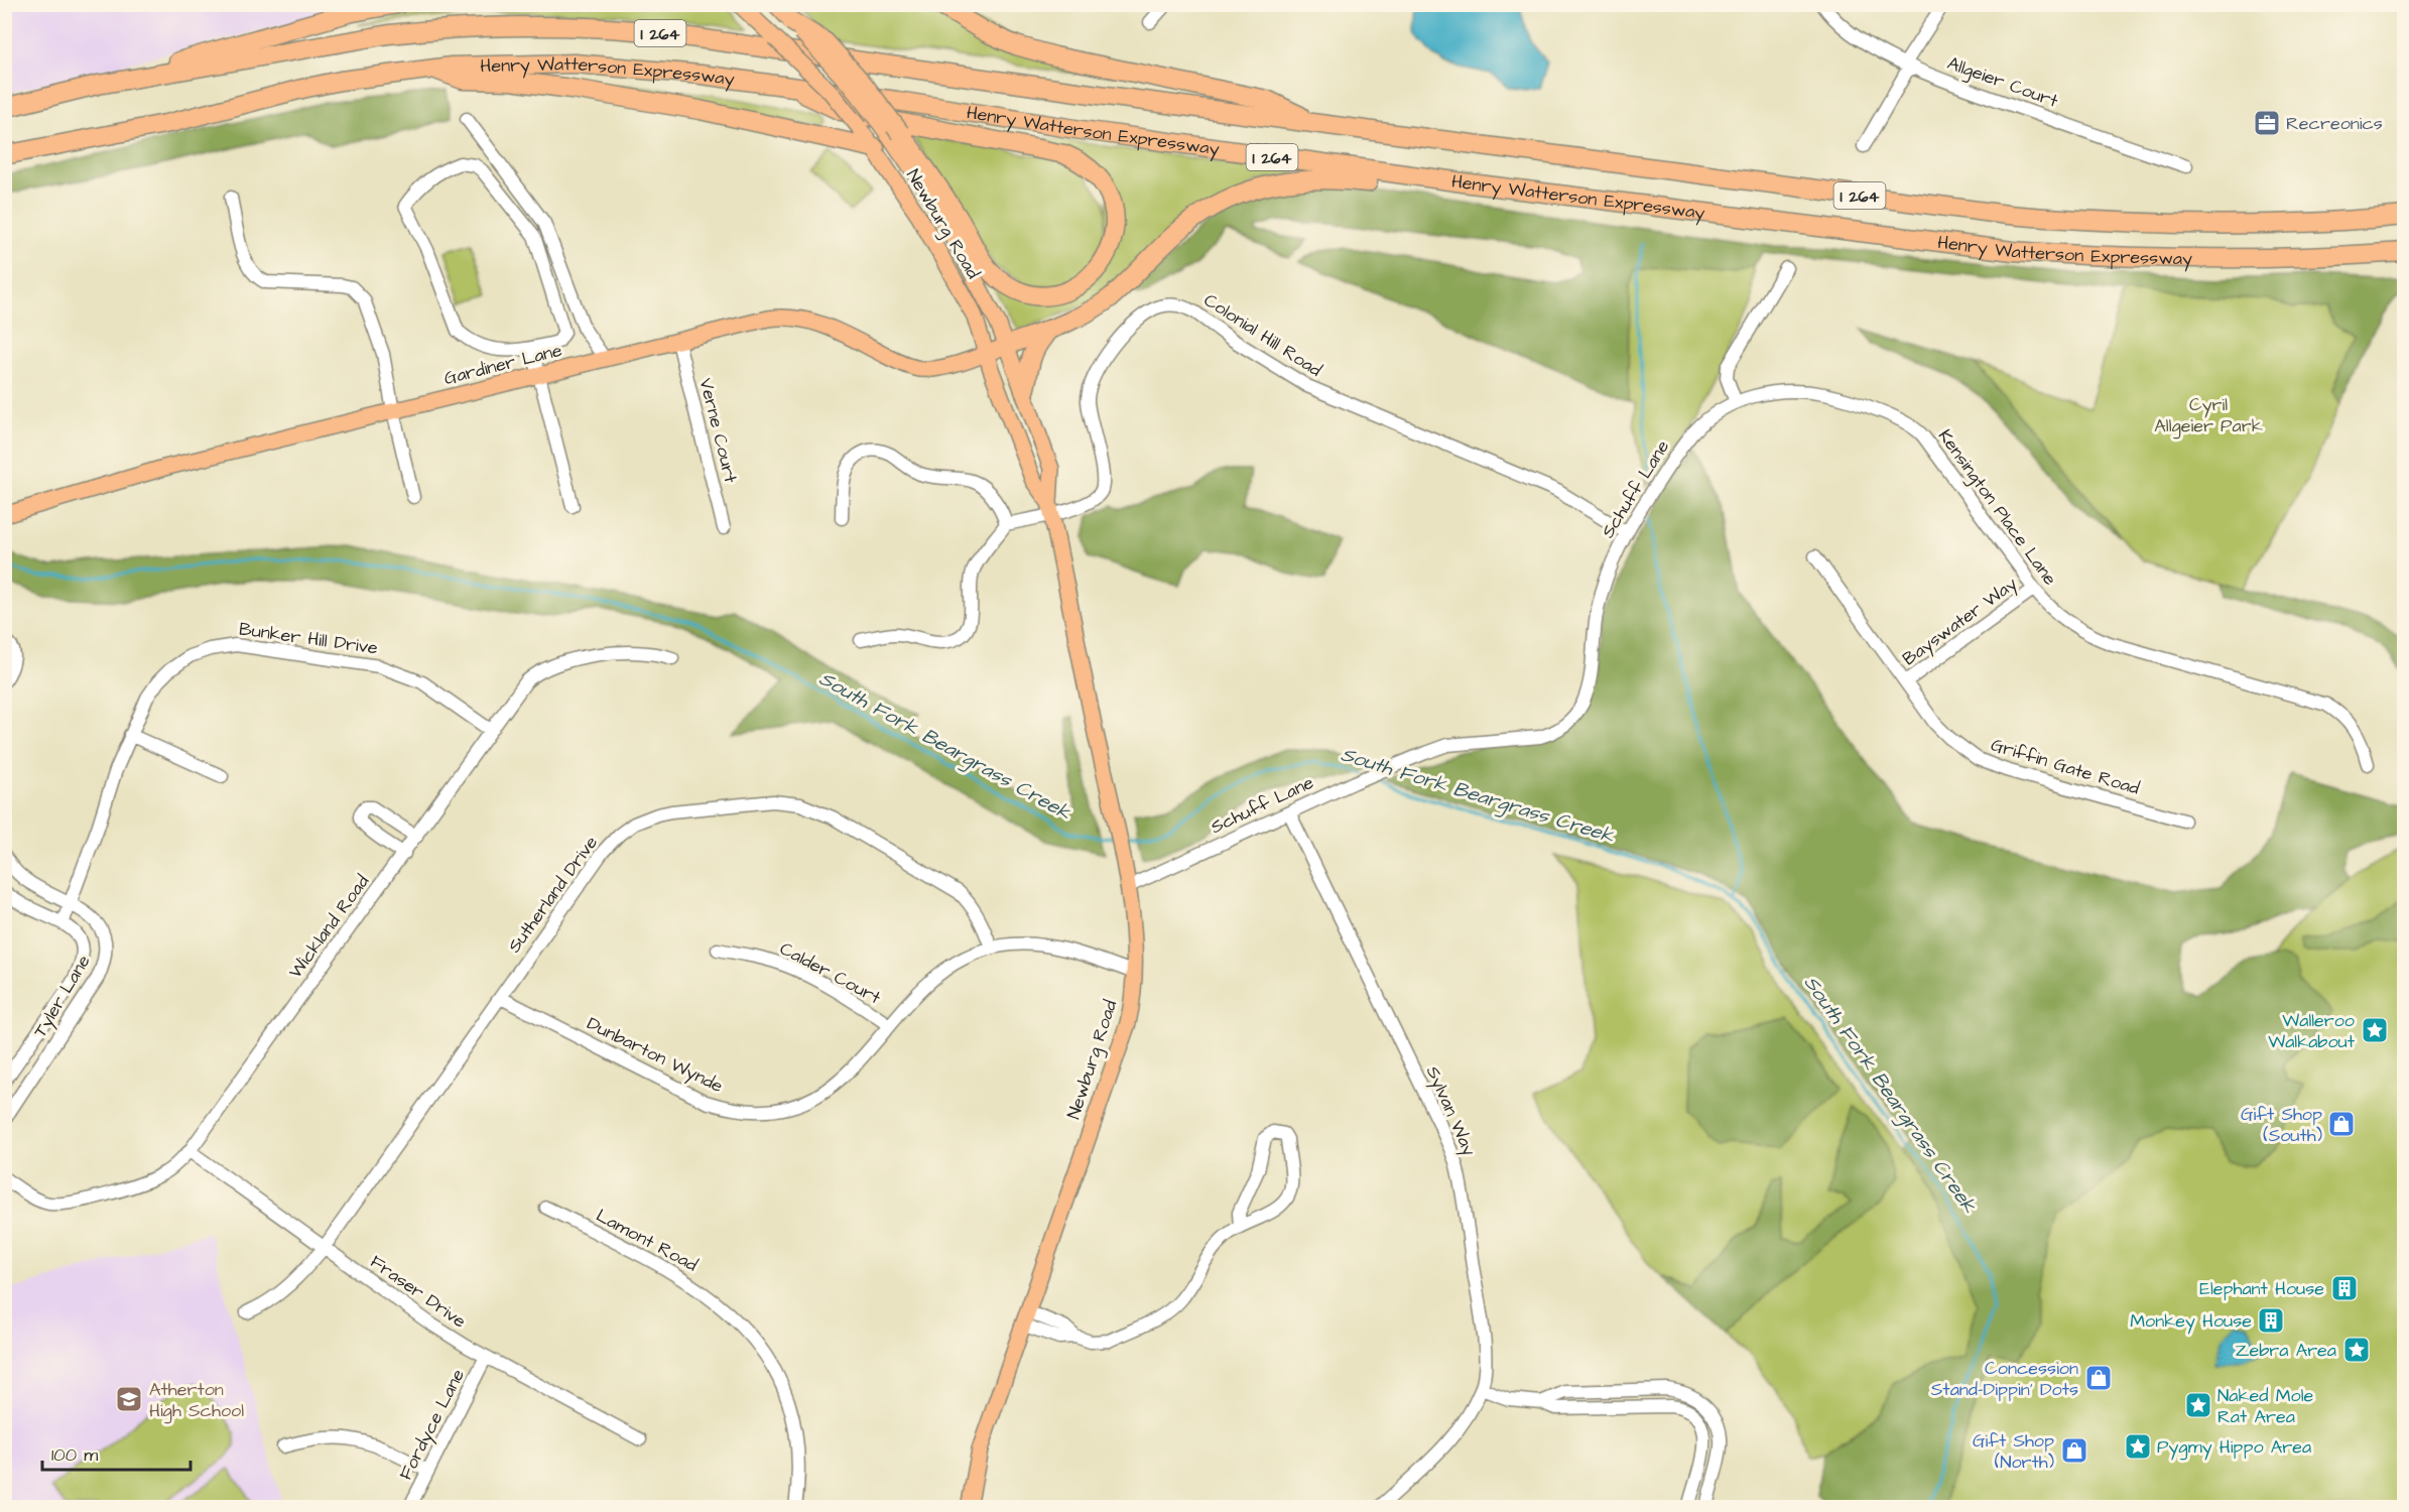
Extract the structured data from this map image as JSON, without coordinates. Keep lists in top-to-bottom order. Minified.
{"streets":{"highway":["I 264","Henry Watterson Expressway"],"main road":["Newburg Road","Gardiner Lane"],"street":["Allgeier Court","Colonial Hill Road","Verne Court","Schuff Lane","Kensington Place Lane","Bayswater Way","Bunker Hill Drive","Griffin Gate Road","Sutherland Drive","Wickland Road","Calder Court","Tyler Lane","Dunbarton Wynde","Sylvan Way","Lamont Road","Fraser Drive","Fordyce Lane"]},"crossings":[["Newburg Road","Colonial Hill Road"],["Newburg Road","Gardiner Lane"],["Newburg Road","Schuff Lane"],["Newburg Road","Dunbarton Wynde"],["Colonial Hill Road","Schuff Lane"],["Gardiner Lane","Verne Court"],["Schuff Lane","Kensington Place Lane"],["Schuff Lane","Sylvan Way"],["Kensington Place Lane","Bayswater Way"],["Bayswater Way","Griffin Gate Road"],["Bunker Hill Drive","Wickland Road"],["Bunker Hill Drive","Tyler Lane"],["Sutherland Drive","Dunbarton Wynde"],["Sutherland Drive","Fraser Drive"],["Wickland Road","Fraser Drive"],["Calder Court","Dunbarton Wynde"],["Fraser Drive","Fordyce Lane"]],"water":["South Fork Beargrass Creek"],"parks":["Cyril Allgeier Park"],"places":{"office":["Recreonics"],"place":["Walleroo Walkabout","Zebra Area","Naked Mole Rat Area","Pygmy Hippo Area"],"shop":["Gift Shop (South)","Concession Stand-Dippin' Dots","Gift Shop (North)"],"building":["Elephant House","Monkey House"],"school or university":["Atherton High School"]},"scale_bar":"100 m"}
